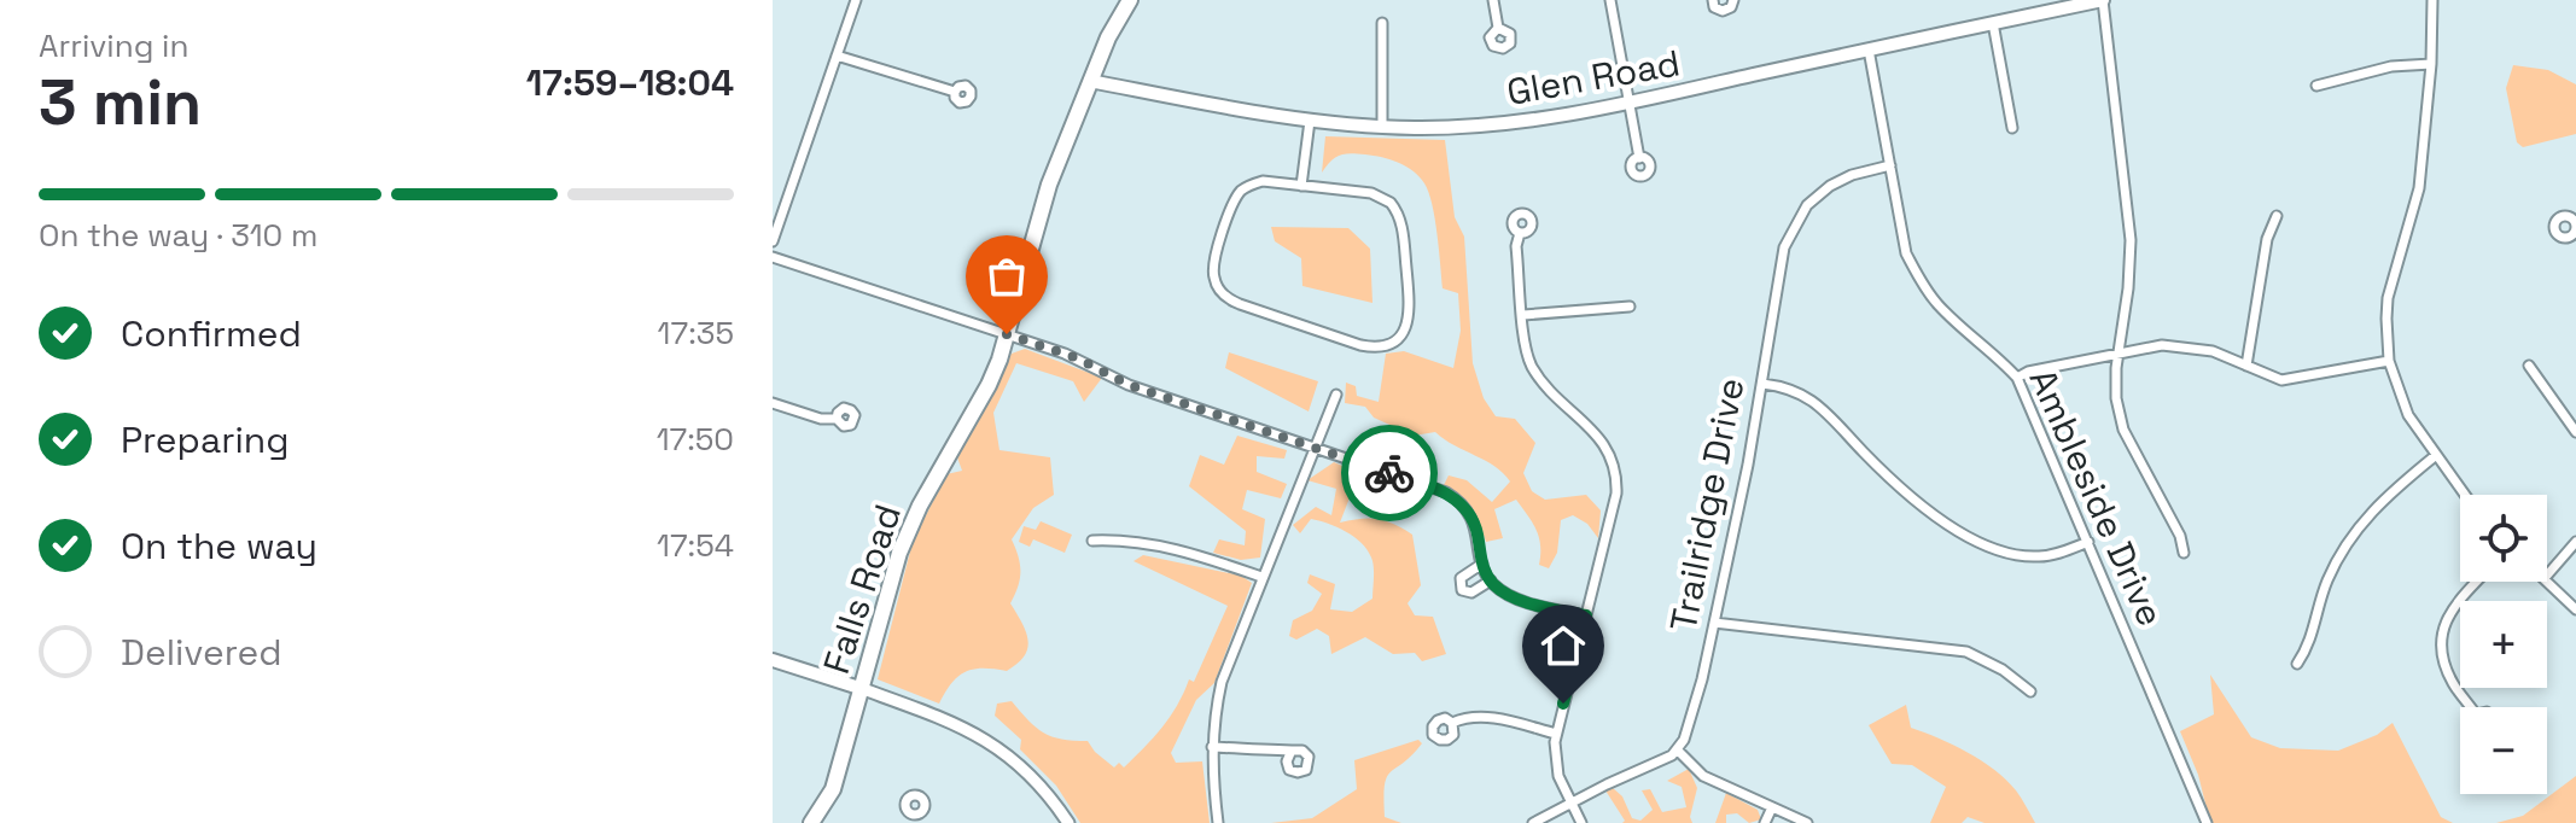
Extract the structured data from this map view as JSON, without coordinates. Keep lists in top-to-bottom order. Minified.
{"streets":{"main road":["Glen Road","Falls Road"],"street":["Ambleside Drive","Trailridge Drive"]},"crossings":[["Glen Road","Ambleside Drive"],["Glen Road","Falls Road"],["Ambleside Drive","Trailridge Drive"]],"page":{"heading":["3 min","Arriving in","17:59–18:04"],"bar":"On the way · 310 m","list":[["Confirmed","17:35"],["Preparing","17:50"],["On the way","17:54"],"Delivered"],"map_buttons":["+","−"]}}
